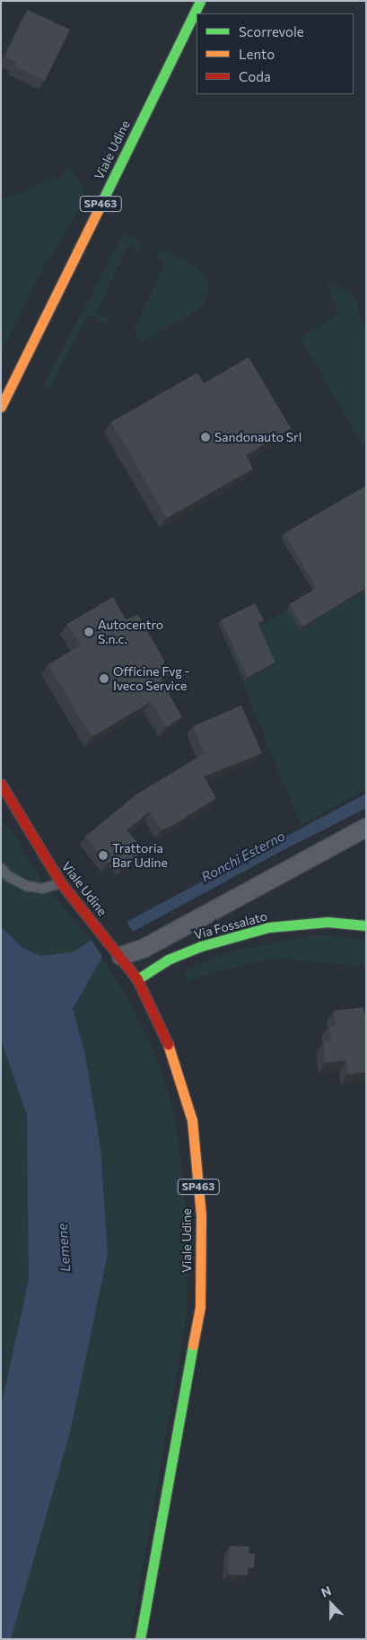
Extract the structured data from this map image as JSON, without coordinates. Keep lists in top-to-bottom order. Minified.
{"streets":{"main road":["Viale Udine","SP463","Via Fossalato"]},"crossings":[["Viale Udine","Via Fossalato"]],"water":["Ronchi Esterno","Lemene"],"places":["Sandonauto Srl","Autocentro S.n.c.","Officine Fvg - Iveco Service","Trattoria Bar Udine"],"legend":["Scorrevole","Lento","Coda"],"north":"top"}
